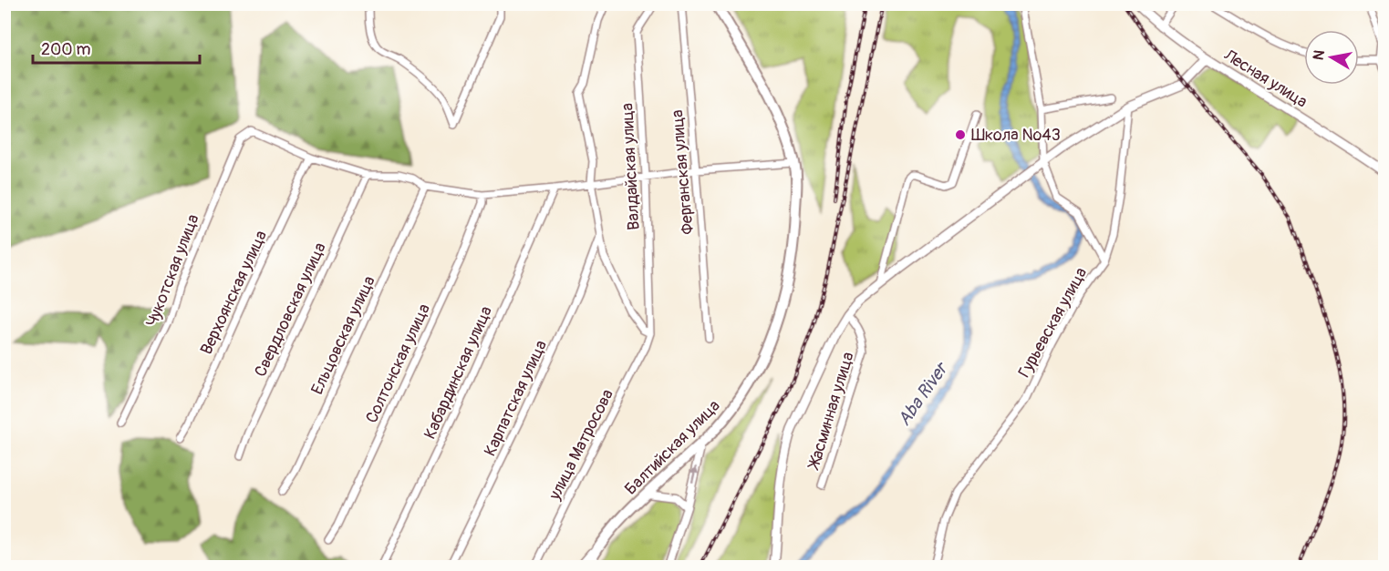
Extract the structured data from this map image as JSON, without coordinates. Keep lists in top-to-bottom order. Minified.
{"streets":{"main road":["Лесная улица","Балтийская улица"],"street":["Валдайская улица","Ферганская улица","Чукотская улица","Верхоянская улица","Свердловская улица","Гурьевская улица","Ельцовская улица","Солтонская улица","Кабардинская улица","Карпатская улица","Жасминная улица","улица Матросова"]},"crossings":[["Валдайская улица","Карпатская улица"],["Валдайская улица","улица Матросова"],["Чукотская улица","Верхоянская улица"],["Карпатская улица","улица Матросова"]],"water":["Aba River"],"places":["Школа №43"],"scale_bar":"200 m","north":"left"}
